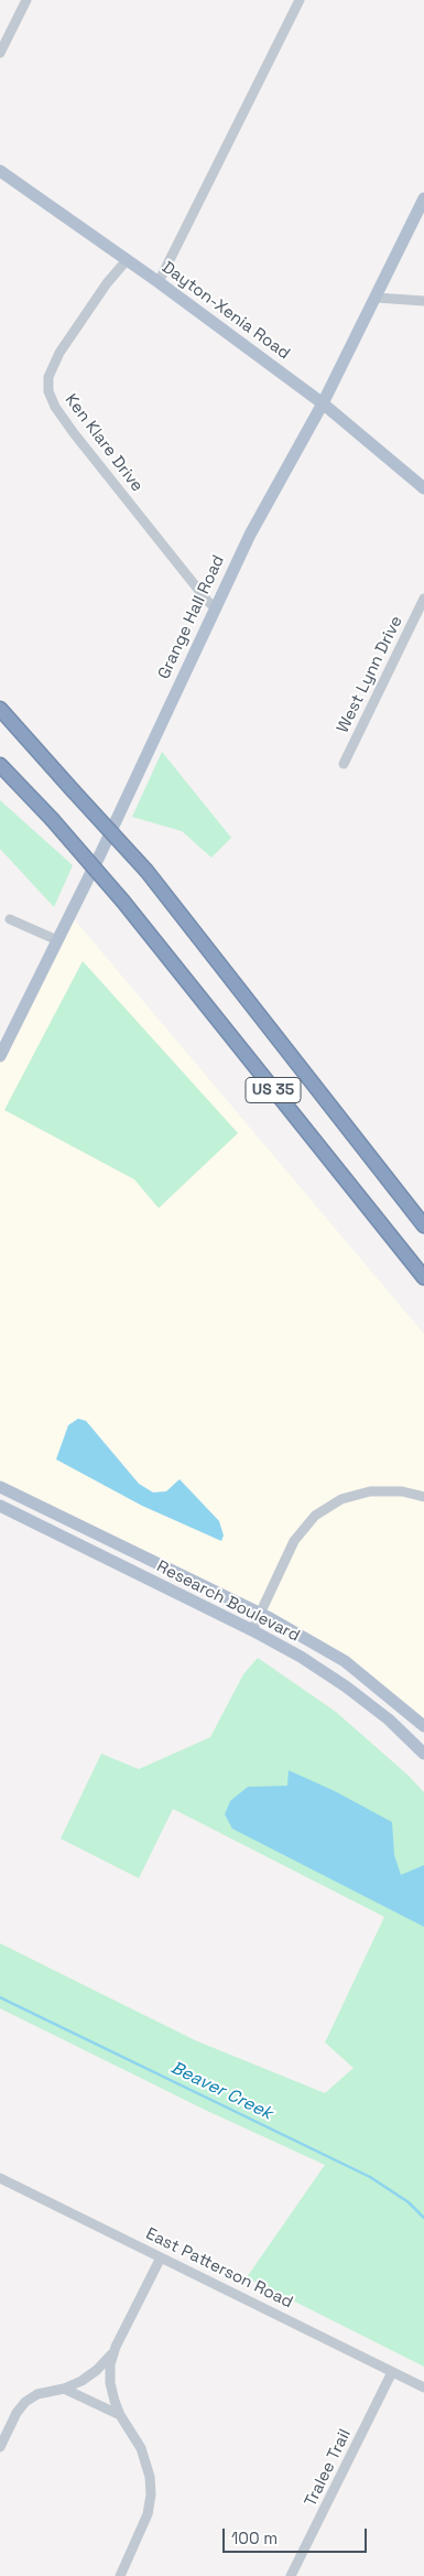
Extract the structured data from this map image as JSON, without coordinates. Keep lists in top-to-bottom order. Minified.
{"streets":{"highway":["US 35"],"main road":["Dayton-Xenia Road","Grange Hall Road","Research Boulevard"],"street":["Ken Klare Drive","West Lynn Drive","East Patterson Road","Tralee Trail"]},"crossings":[["Dayton-Xenia Road","Ken Klare Drive"],["Dayton-Xenia Road","Grange Hall Road"],["Ken Klare Drive","Grange Hall Road"],["East Patterson Road","Tralee Trail"]],"water":["Beaver Creek"],"scale_bar":"100 m"}
